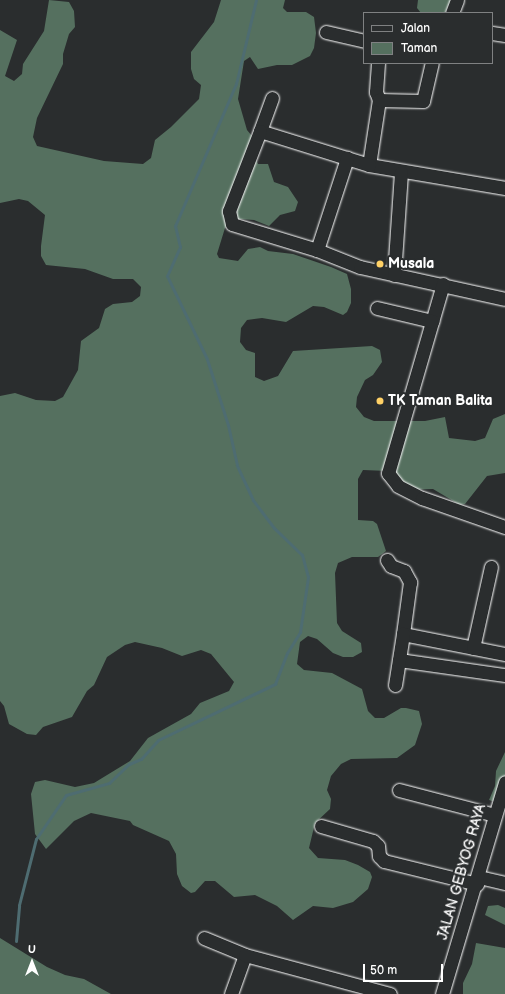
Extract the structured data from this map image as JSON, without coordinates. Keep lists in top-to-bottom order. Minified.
{"streets":{"street":["JALAN GEBYOG RAYA"]},"places":["Musala","TK Taman Balita"],"legend":["Jalan","Taman"],"scale_bar":"50 m","north":"top"}
